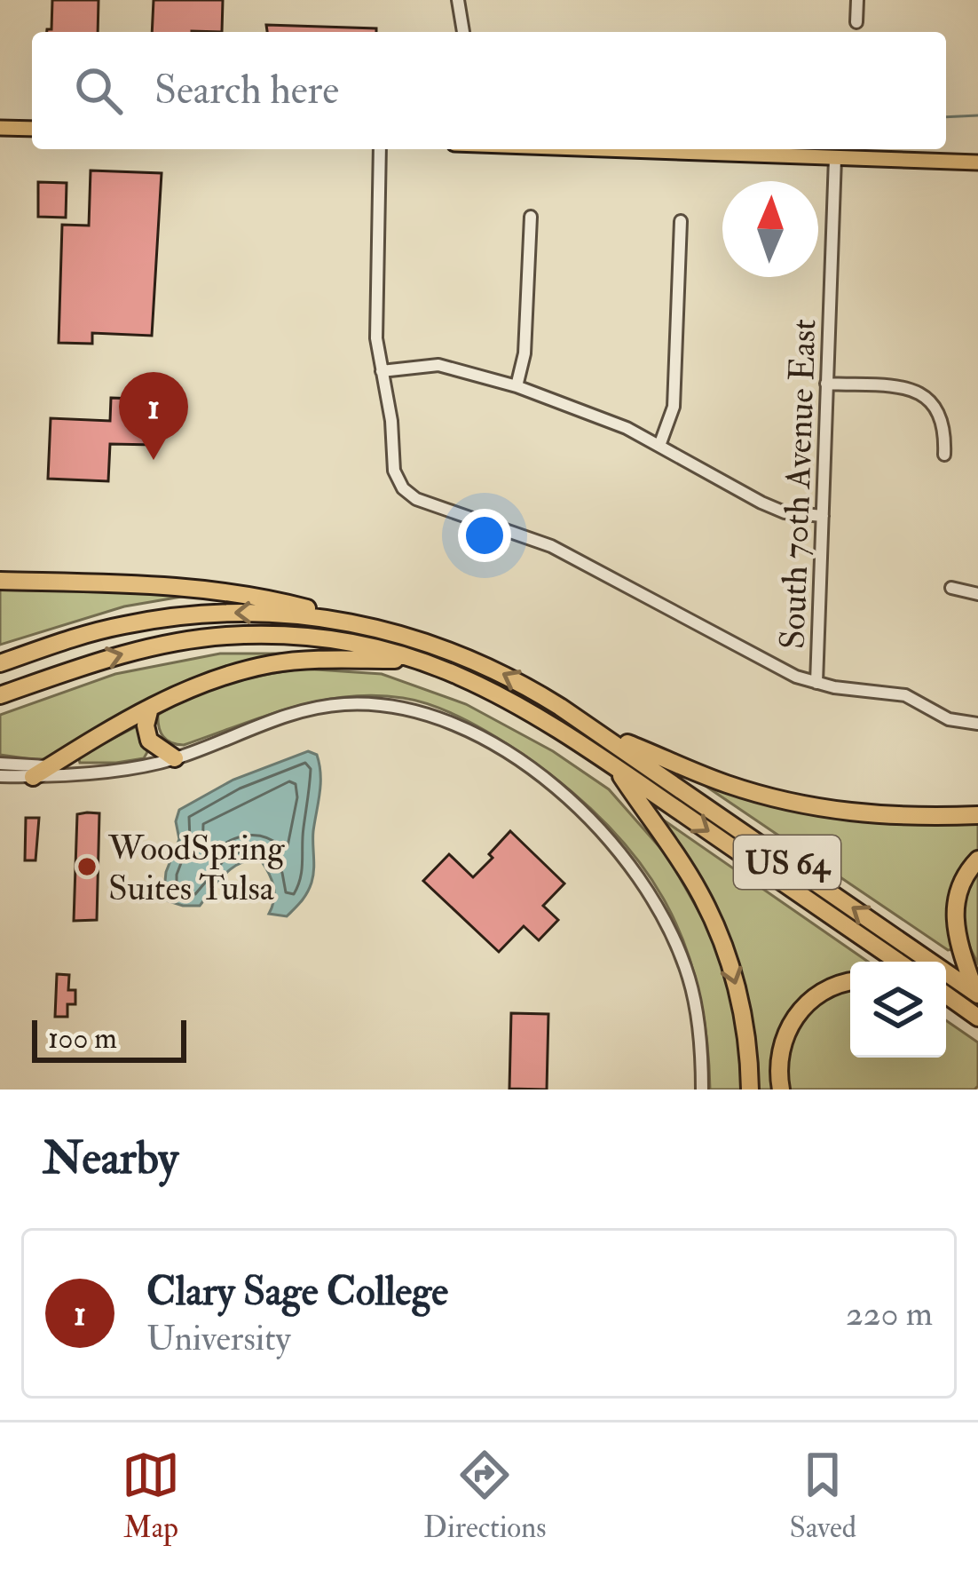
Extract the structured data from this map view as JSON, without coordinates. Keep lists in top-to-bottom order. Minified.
{"streets":{"highway":["US 64"],"street":["South 70th Avenue East"]},"places":["WoodSpring Suites Tulsa"],"scale_bar":"100 m","north":"top","page":{"search":"Search here","pins":"1","scale":"100 m","heading":"Nearby","list":[{"mark":"1","name":"Clary Sage College","note":"University","value":"220 m"}],"nav":["Map","Directions","Saved"]}}
